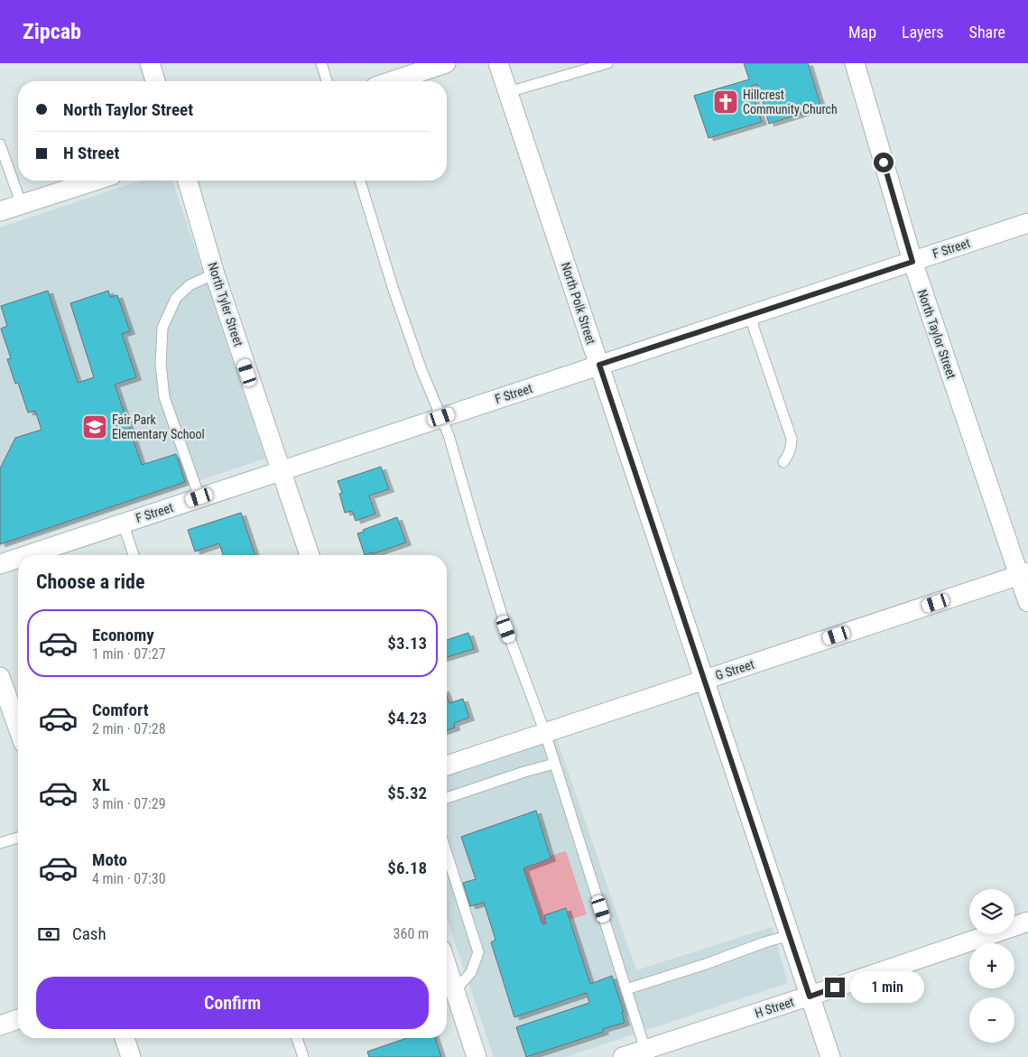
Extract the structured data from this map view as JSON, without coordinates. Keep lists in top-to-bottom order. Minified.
{"streets":{"street":["F Street","North Polk Street","North Tyler Street","North Taylor Street","G Street","H Street"]},"crossings":[["F Street","North Polk Street"],["F Street","North Tyler Street"],["F Street","North Taylor Street"],["North Polk Street","G Street"],["North Polk Street","H Street"],["North Taylor Street","G Street"]],"places":{"church":["Hillcrest Community Church"],"school or university":["Fair Park Elementary School"]},"page":{"header":"Zipcab","nav":["Map","Layers","Share"],"banner":["North Taylor Street","H Street"],"heading":"Choose a ride","list":[{"name":"Economy","note":"1 min · 07:27","value":"$3.13"},{"name":"Comfort","note":"2 min · 07:28","value":"$4.23"},{"name":"XL","note":"3 min · 07:29","value":"$5.32"},{"name":"Moto","note":"4 min · 07:30","value":"$6.18"}],"map_buttons":["+","−"],"pay":["Cash","360 m"],"buttons":"Confirm","bubble":"1 min"}}
